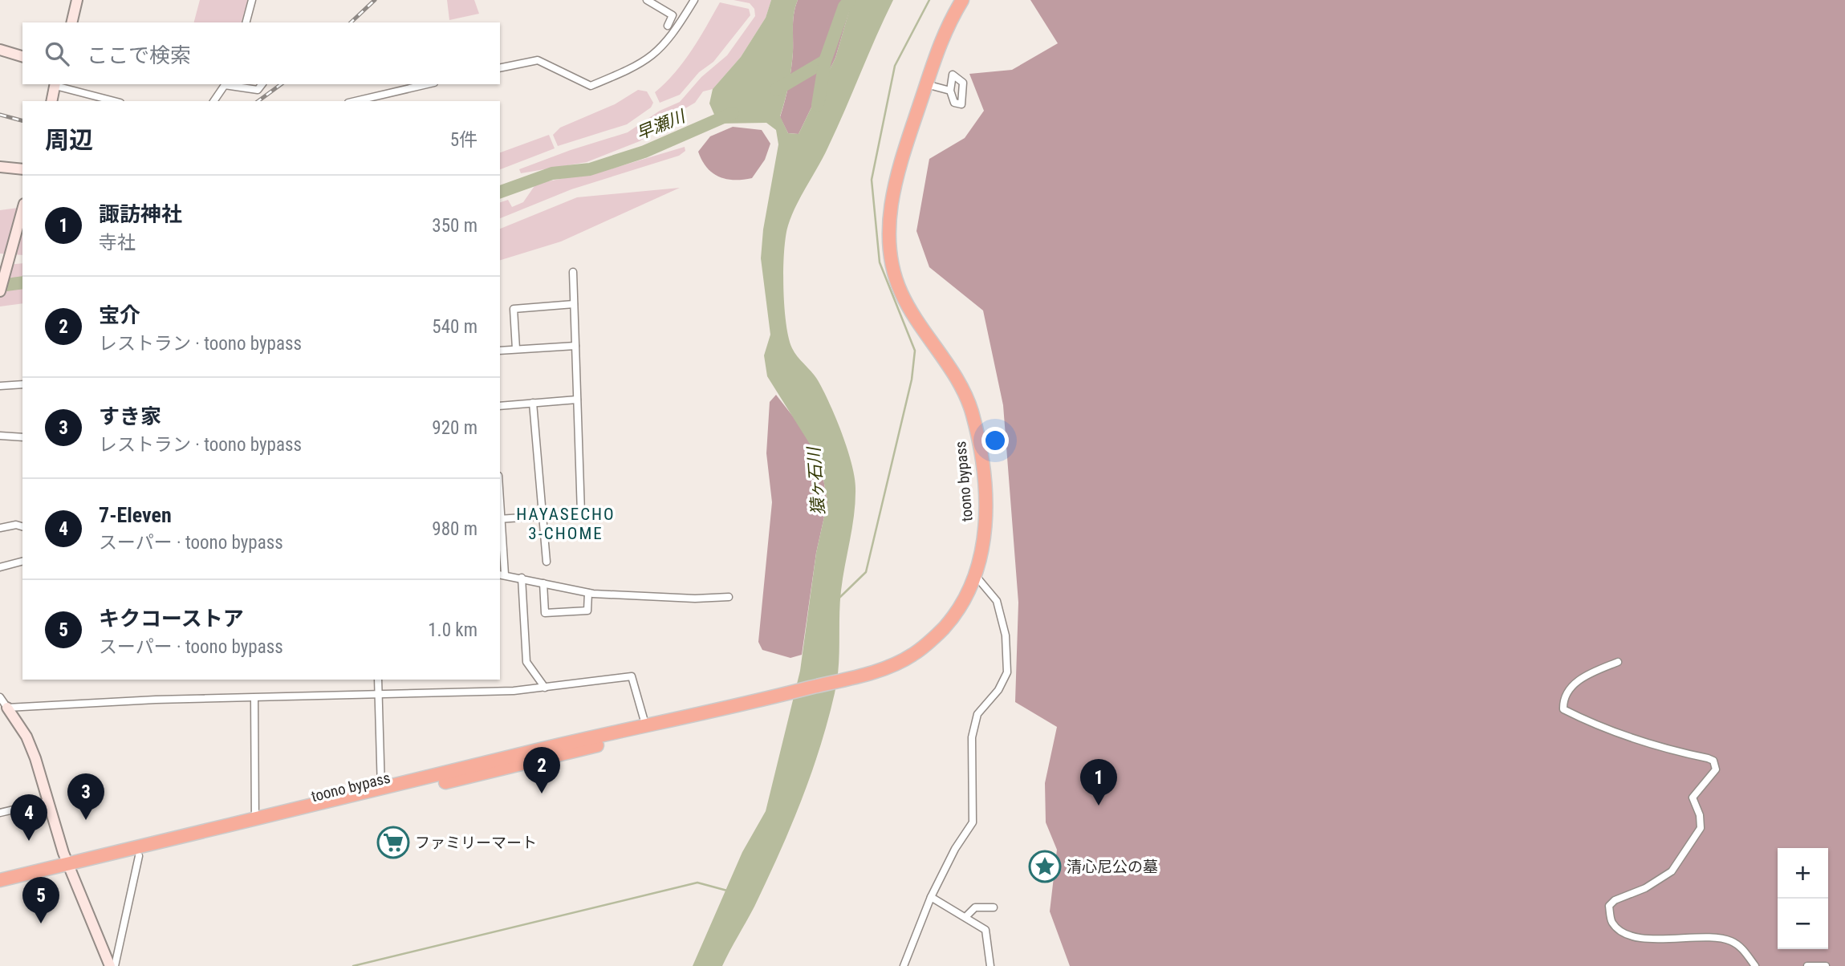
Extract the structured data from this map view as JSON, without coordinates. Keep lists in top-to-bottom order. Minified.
{"streets":{"highway":["toono bypass"]},"districts":["HAYASECHO 3-CHOME"],"water":["早瀬川","猿ヶ石川"],"places":{"supermarket":["ファミリーマート"],"place":["清心尼公の墓"]},"page":{"search":"ここで検索","heading":["周辺","5件"],"list":[{"mark":"1","name":"諏訪神社","note":"寺社","value":"350 m"},{"mark":"2","name":"宝介","note":"レストラン · toono bypass","value":"540 m"},{"mark":"3","name":"すき家","note":"レストラン · toono bypass","value":"920 m"},{"mark":"4","name":"7-Eleven","note":"スーパー · toono bypass","value":"980 m"},{"mark":"5","name":"キクコーストア","note":"スーパー · toono bypass","value":"1.0 km"}],"pins":["2","1","3","4","5"],"map_buttons":["+","−"]}}
